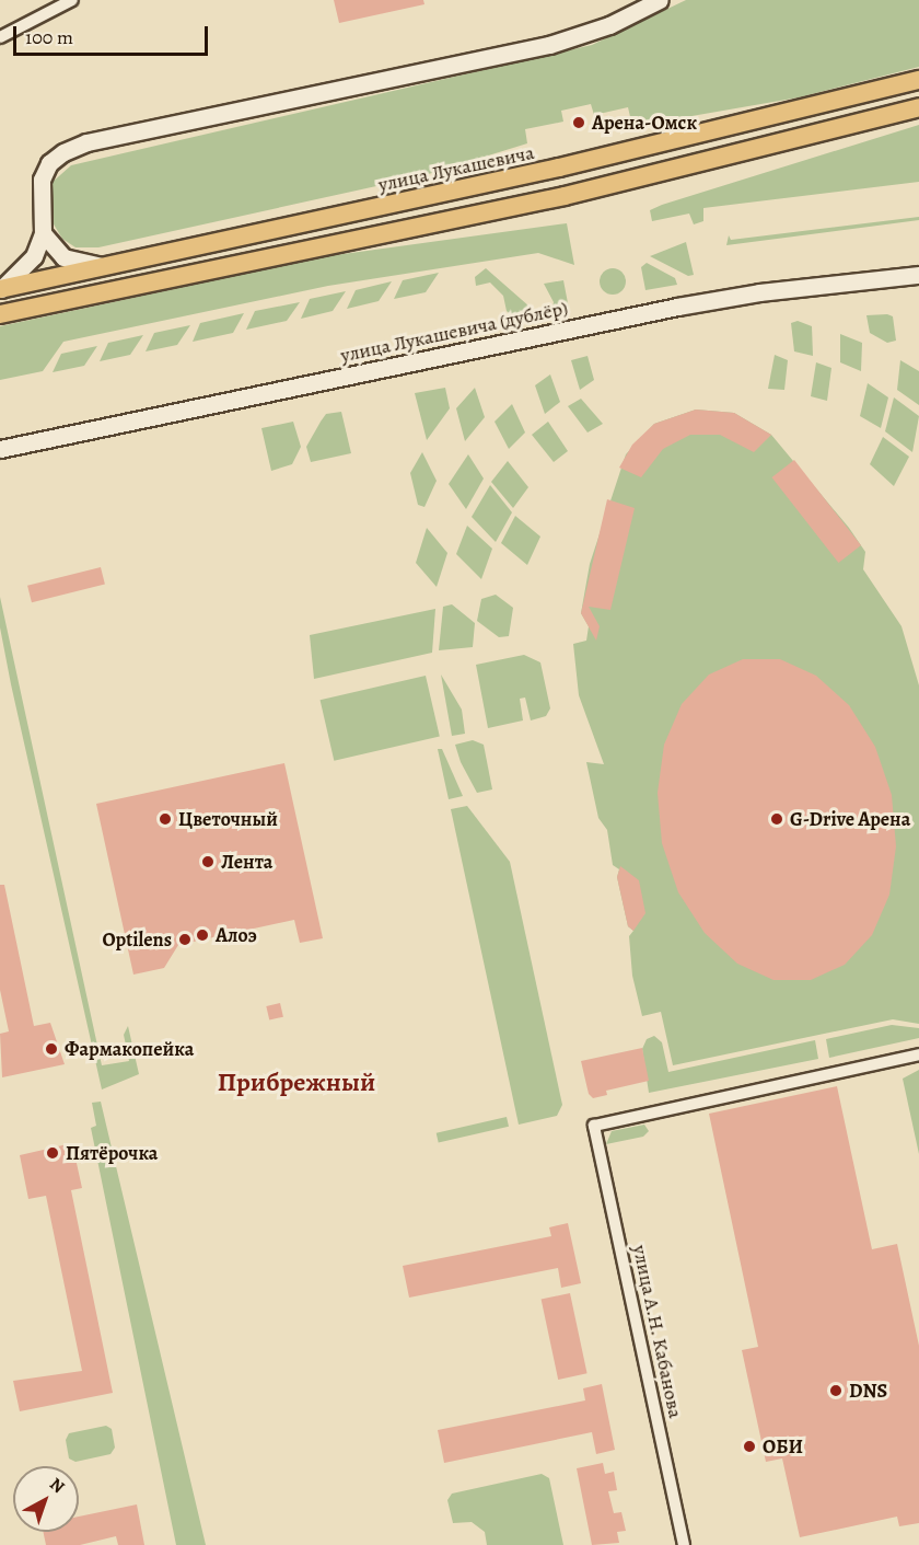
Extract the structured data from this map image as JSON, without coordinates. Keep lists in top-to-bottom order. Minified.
{"streets":{"main road":["улица Лукашевича"],"street":["улица Лукашевича (дублёр)","улица А.Н. Кабанова"]},"districts":["Прибрежный"],"places":["Арена-Омск","Цветочный","G-Drive Арена","Лента","Алоэ","Optilens","Фармакопейка","Пятёрочка","DNS","ОБИ"],"scale_bar":"100 m","north":"top right"}
